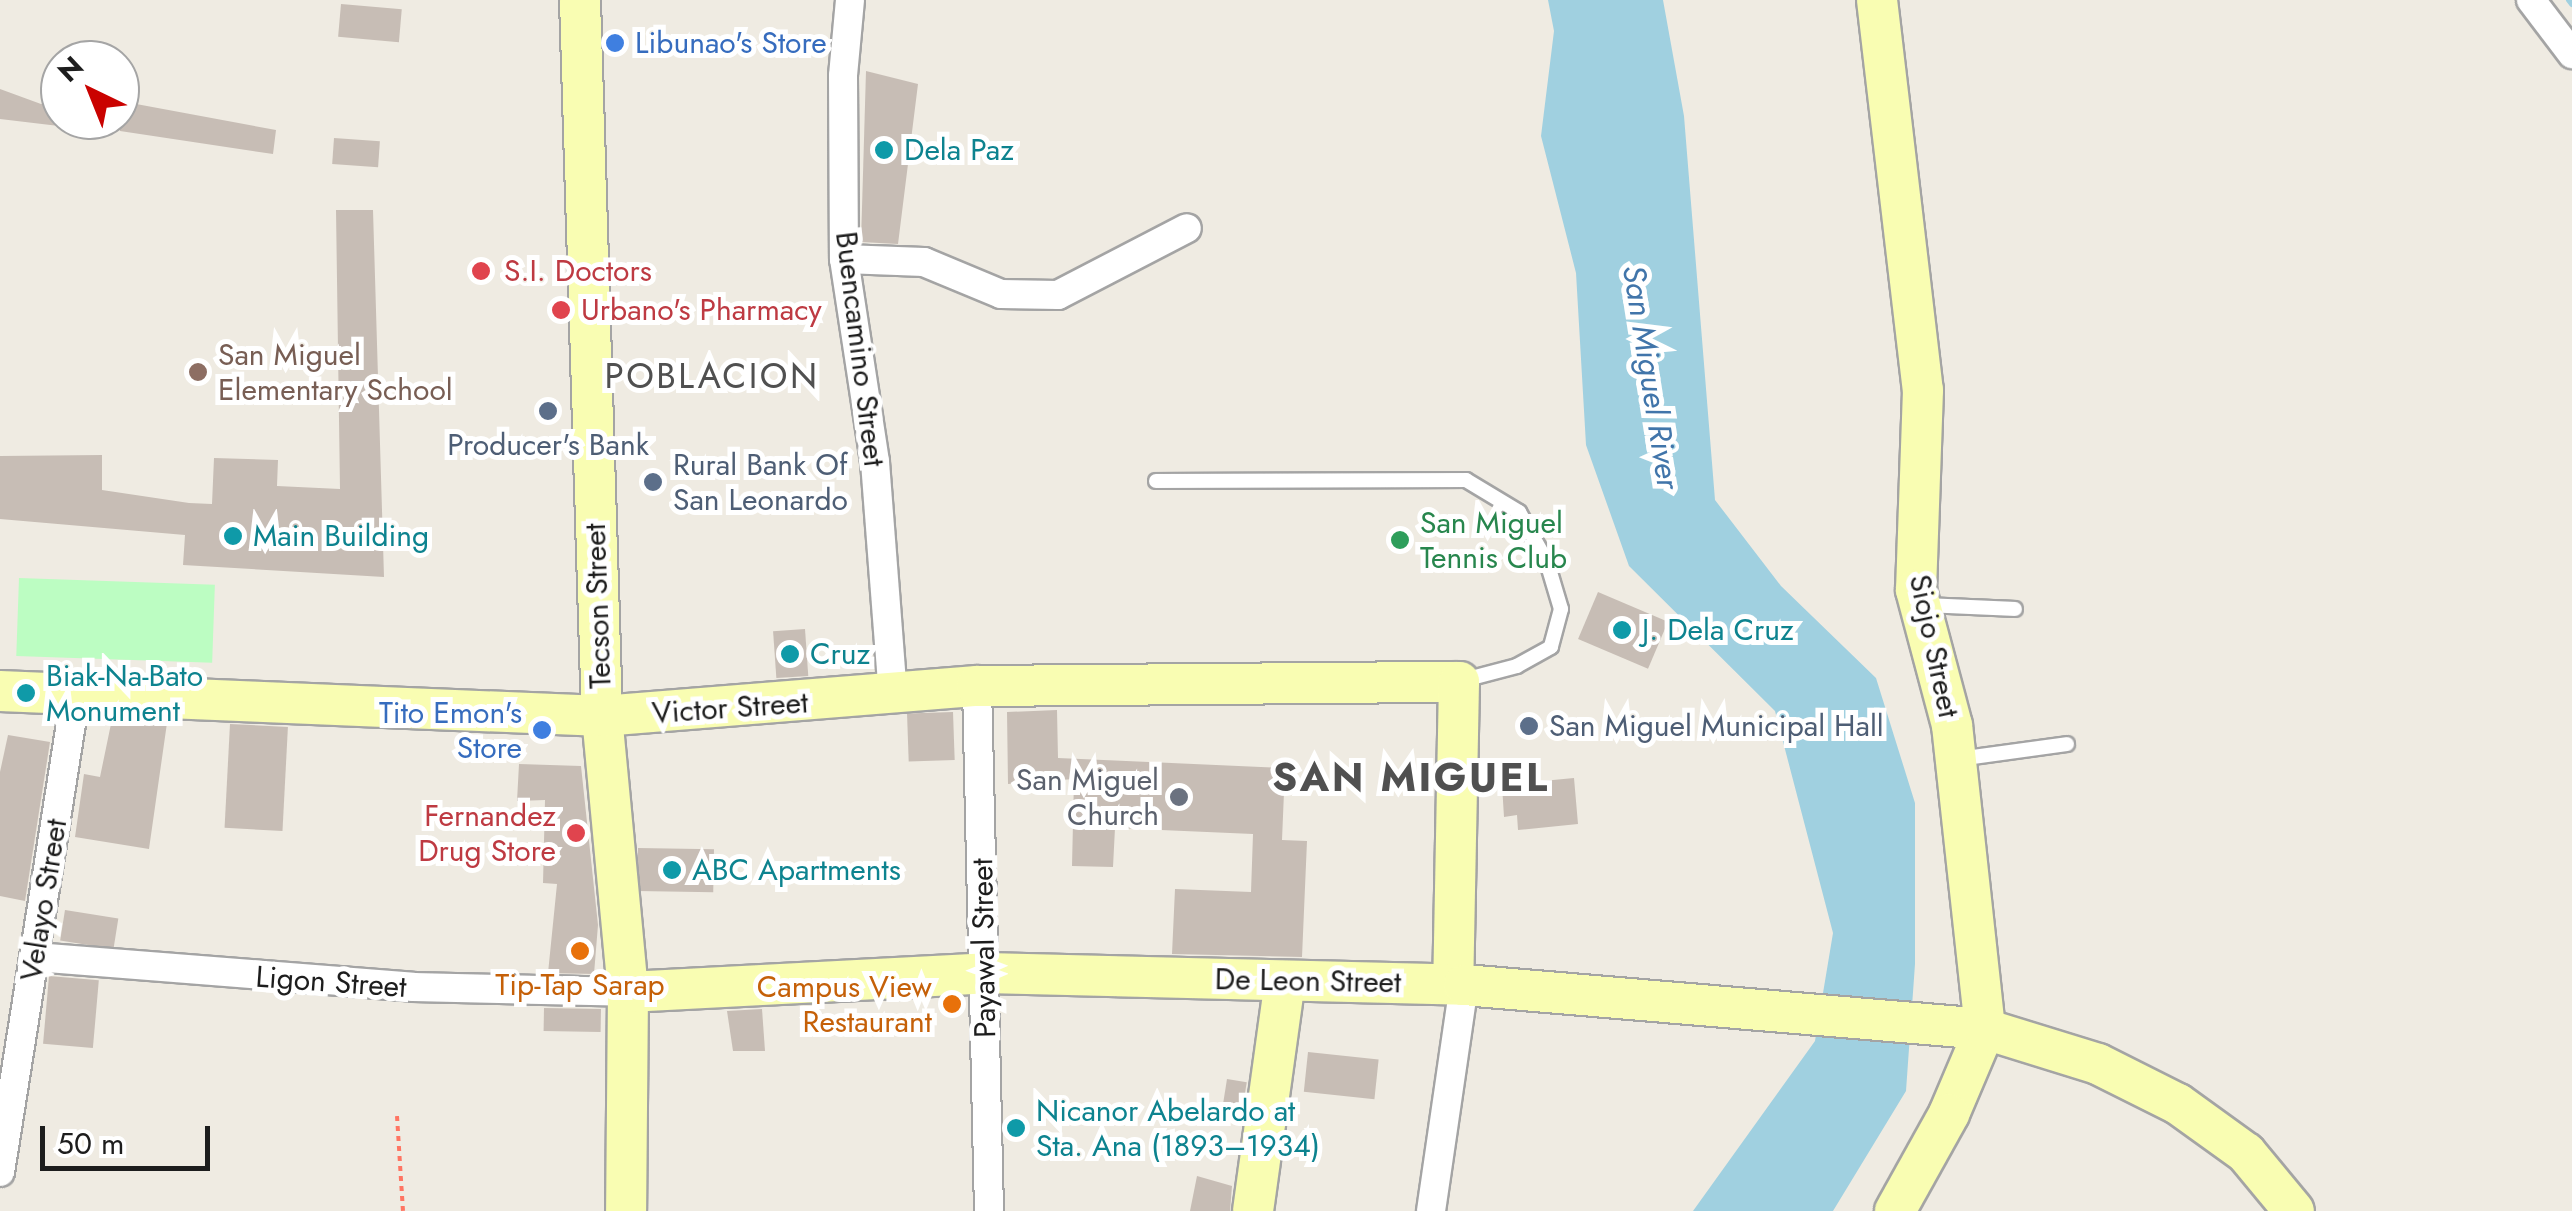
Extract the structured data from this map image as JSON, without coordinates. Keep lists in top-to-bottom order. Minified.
{"streets":{"street":["Buencamino Street","Tecson Street","Siojo Street","Victor Street","Velayo Street","Payawal Street","De Leon Street","Ligon Street"]},"crossings":[["Buencamino Street","Victor Street"],["Tecson Street","Victor Street"],["Tecson Street","De Leon Street"],["Tecson Street","Ligon Street"],["Siojo Street","De Leon Street"],["Victor Street","Velayo Street"],["Victor Street","Payawal Street"],["Velayo Street","Ligon Street"],["Payawal Street","De Leon Street"],["De Leon Street","Ligon Street"]],"districts":["POBLACION","SAN MIGUEL"],"water":["San Miguel River"],"places":["Libunao's Store","Dela Paz","S.I. Doctors","Urbano's Pharmacy","San Miguel Elementary School","Producer's Bank","Rural Bank Of San Leonardo","Main Building","San Miguel Tennis Club","J. Dela Cruz","Cruz","Biak-Na-Bato Monument","San Miguel Municipal Hall","Tito Emon's Store","San Miguel Church","Fernandez Drug Store","ABC Apartments","Tip-Tap Sarap","Campus View Restaurant","Nicanor Abelardo at Sta. Ana (1893–1934)"],"scale_bar":"50 m","north":"top left"}
